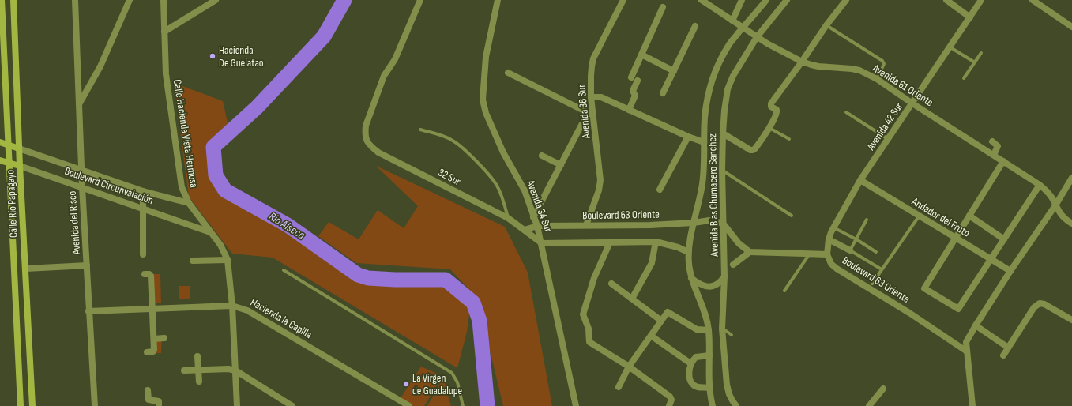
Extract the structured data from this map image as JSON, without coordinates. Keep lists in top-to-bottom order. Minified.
{"streets":{"main road":["Boulevard Circunvalación","Calle Río Papagayo"],"street":["Avenida 61 Oriente","Avenida 36 Sur","Avenida 42 Sur","Calle Hacienda Vista Hermosa","32 Sur","Avenida Blas Chumacero Sanchez","Avenida 34 Sur","Boulevard 63 Oriente","Andador del Fruto","Avenida del Risco","Hacienda la Capilla"]},"crossings":[["Avenida 61 Oriente","Avenida 42 Sur"],["Avenida 61 Oriente","Avenida Blas Chumacero Sanchez"],["Avenida 36 Sur","Boulevard 63 Oriente"],["Avenida 42 Sur","Boulevard 63 Oriente"],["Avenida 42 Sur","Andador del Fruto"],["Calle Hacienda Vista Hermosa","Boulevard Circunvalación"],["Calle Hacienda Vista Hermosa","Hacienda la Capilla"],["32 Sur","Avenida 34 Sur"],["Boulevard Circunvalación","Calle Río Papagayo"],["Boulevard Circunvalación","Avenida del Risco"],["Avenida Blas Chumacero Sanchez","Boulevard 63 Oriente"],["Avenida 34 Sur","Boulevard 63 Oriente"],["Avenida del Risco","Hacienda la Capilla"]],"water":["Rio Alseca"],"places":["Hacienda De Guelatao","La Virgen de Guadalupe"]}
